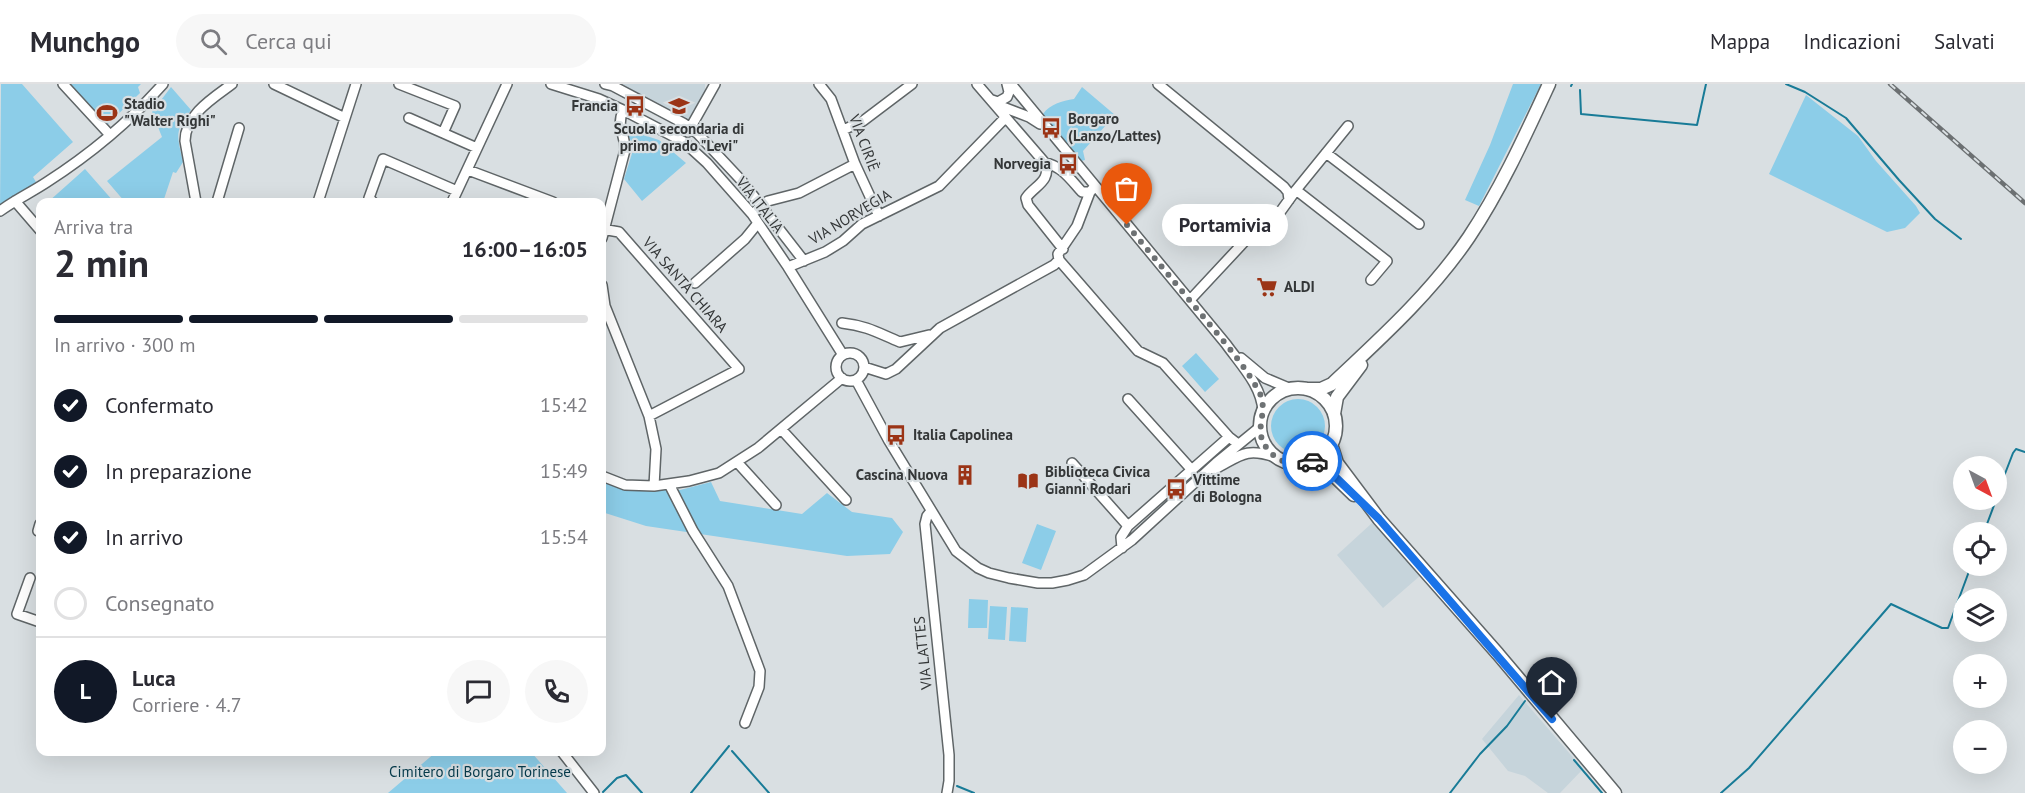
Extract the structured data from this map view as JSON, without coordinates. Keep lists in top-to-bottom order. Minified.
{"streets":{"street":["VIA CIRIÈ","VIA ITALIA","VIA NORVEGIA","VIA SANTA CHIARA","VIA LATTES"]},"crossings":[["VIA CIRIÈ","VIA NORVEGIA"],["VIA ITALIA","VIA NORVEGIA"]],"parks":["Cimitero di Borgaro Torinese"],"places":{"bus stop":["Francia","Borgaro (Lanzo/Lattes)","Norvegia","Italia Capolinea","Vittime di Bologna"],"school or university":["Scuola secondaria di primo grado \"Levi\""],"sports":["Stadio \"Walter Righi\""],"other":["Portamivia"],"supermarket":["ALDI"],"building":["Cascina Nuova"],"library":["Biblioteca Civica Gianni Rodari"]},"north":"bottom right","page":{"header":"Munchgo","search":"Cerca qui","nav":["Mappa","Indicazioni","Salvati"],"heading":["2 min","Arriva tra","16:00–16:05"],"panel":["Luca","Corriere · 4.7"],"bubble":"Portamivia","bar":"In arrivo · 300 m","list":[["Confermato","15:42"],["In preparazione","15:49"],["In arrivo","15:54"],"Consegnato"],"map_buttons":["+","−"],"round":"L"}}
